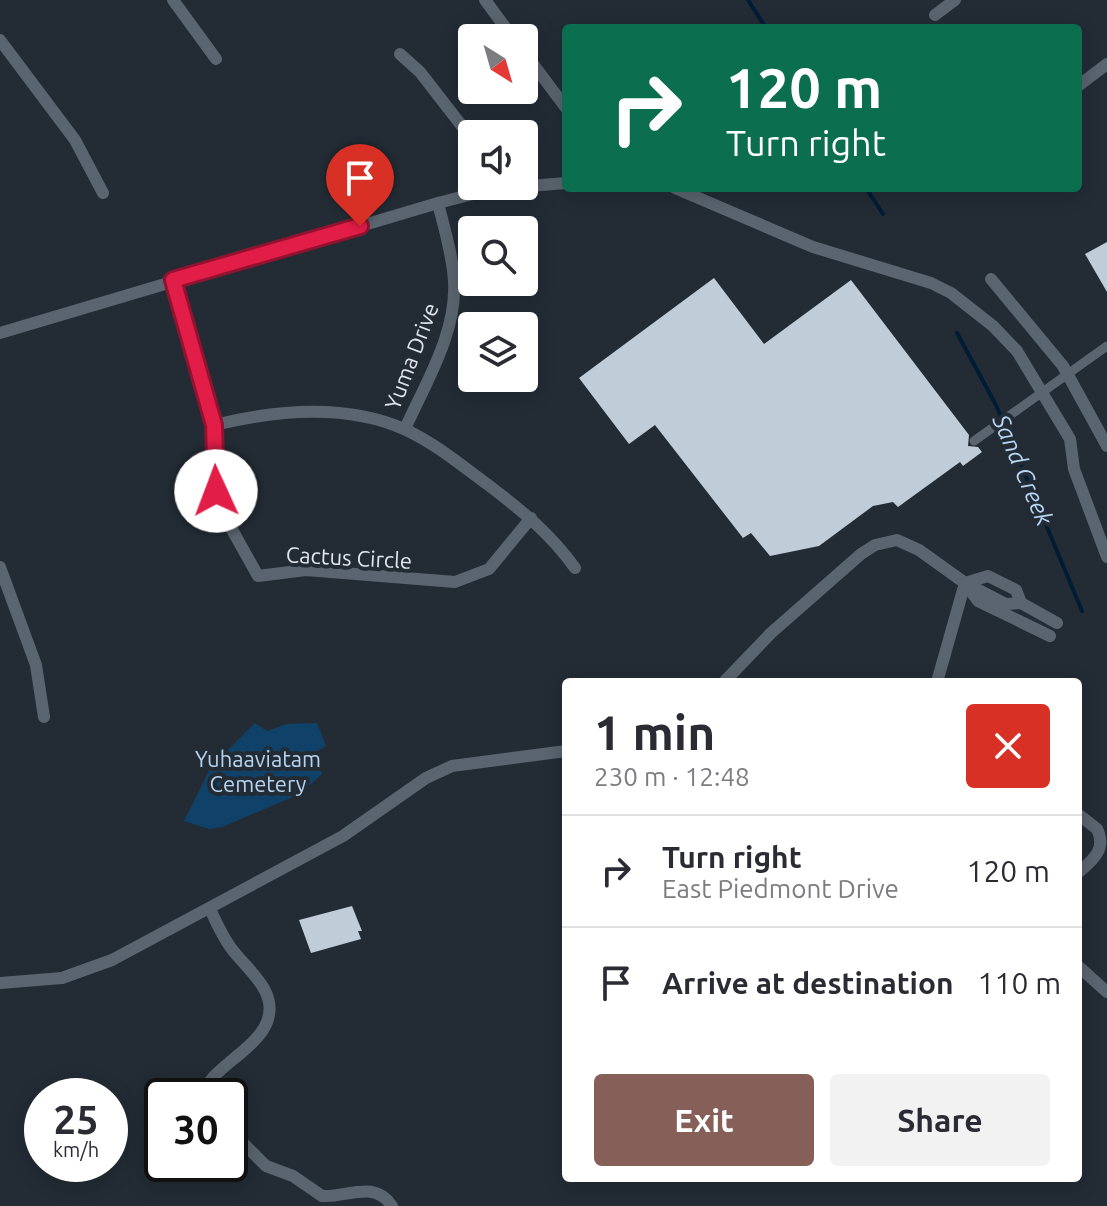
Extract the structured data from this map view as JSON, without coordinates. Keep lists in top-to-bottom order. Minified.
{"streets":{"street":["Yuma Drive","Cactus Circle"]},"water":["Sand Creek"],"parks":["Yuhaaviatam Cemetery"],"north":"bottom right","page":{"turn":["120 m","Turn right"],"heading":["1 min","230 m · 12:48"],"list":[{"name":"Turn right","note":"East Piedmont Drive","value":"120 m"},{"name":"Arrive at destination","value":"110 m"}],"buttons":["Exit","Share"],"speed":"25 km/h","limit":"30"}}
